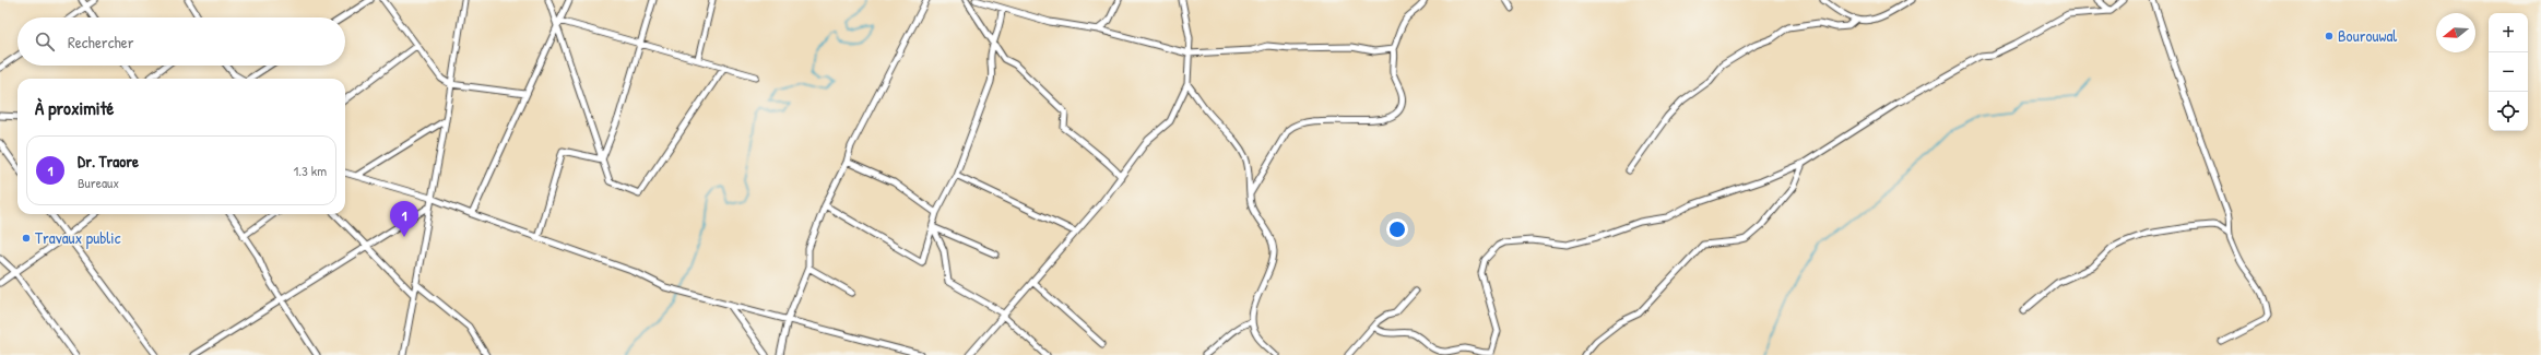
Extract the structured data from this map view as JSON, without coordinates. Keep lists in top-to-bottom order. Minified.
{"places":["Bourouwal","Travaux public"],"north":"left","page":{"map_buttons":["+","−"],"search":"Rechercher","heading":"À proximité","list":[{"mark":"1","name":"Dr. Traore","note":"Bureaux","value":"1.3 km"}],"pins":"1"}}
